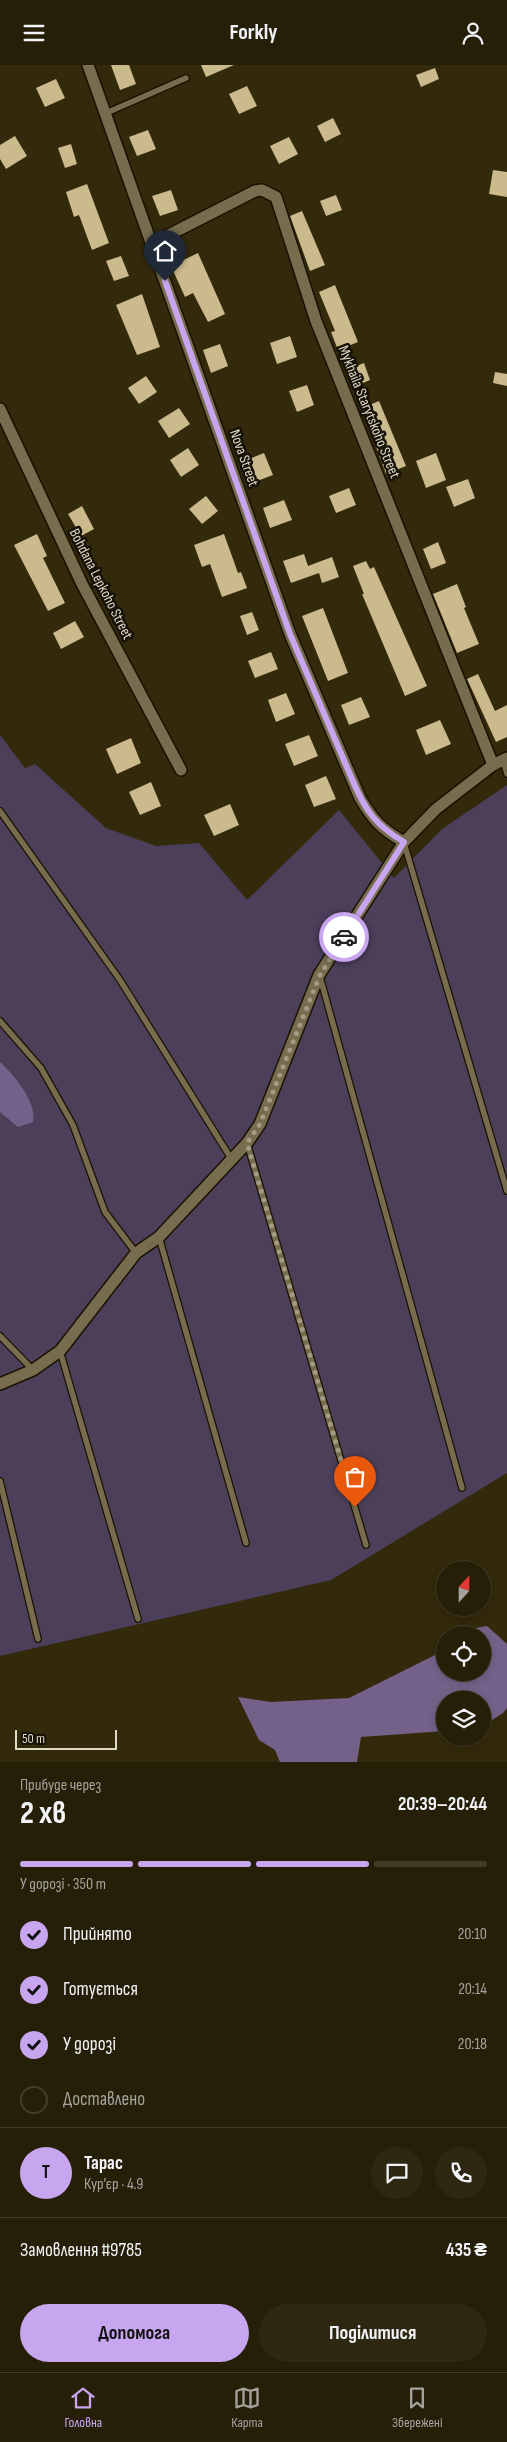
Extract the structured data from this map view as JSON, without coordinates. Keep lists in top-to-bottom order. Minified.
{"streets":{"street":["Mykhaila Starytskoho Street","Nova Street","Bohdana Lepkoho Street"]},"crossings":[["Mykhaila Starytskoho Street","Nova Street"]],"scale_bar":"50 m","north":"top","page":{"header":"Forkly","scale":"50 m","heading":["2 хв","Прибуде через","20:39–20:44"],"panel":["Тарас","Кур’єр · 4.9","Замовлення #9785","435 ₴"],"bar":"У дорозі · 350 m","list":[["Прийнято","20:10"],["Готується","20:14"],["У дорозі","20:18"],"Доставлено"],"round":"Т","buttons":["Допомога","Поділитися"],"tabs":["Головна","Карта","Збережені"]}}
